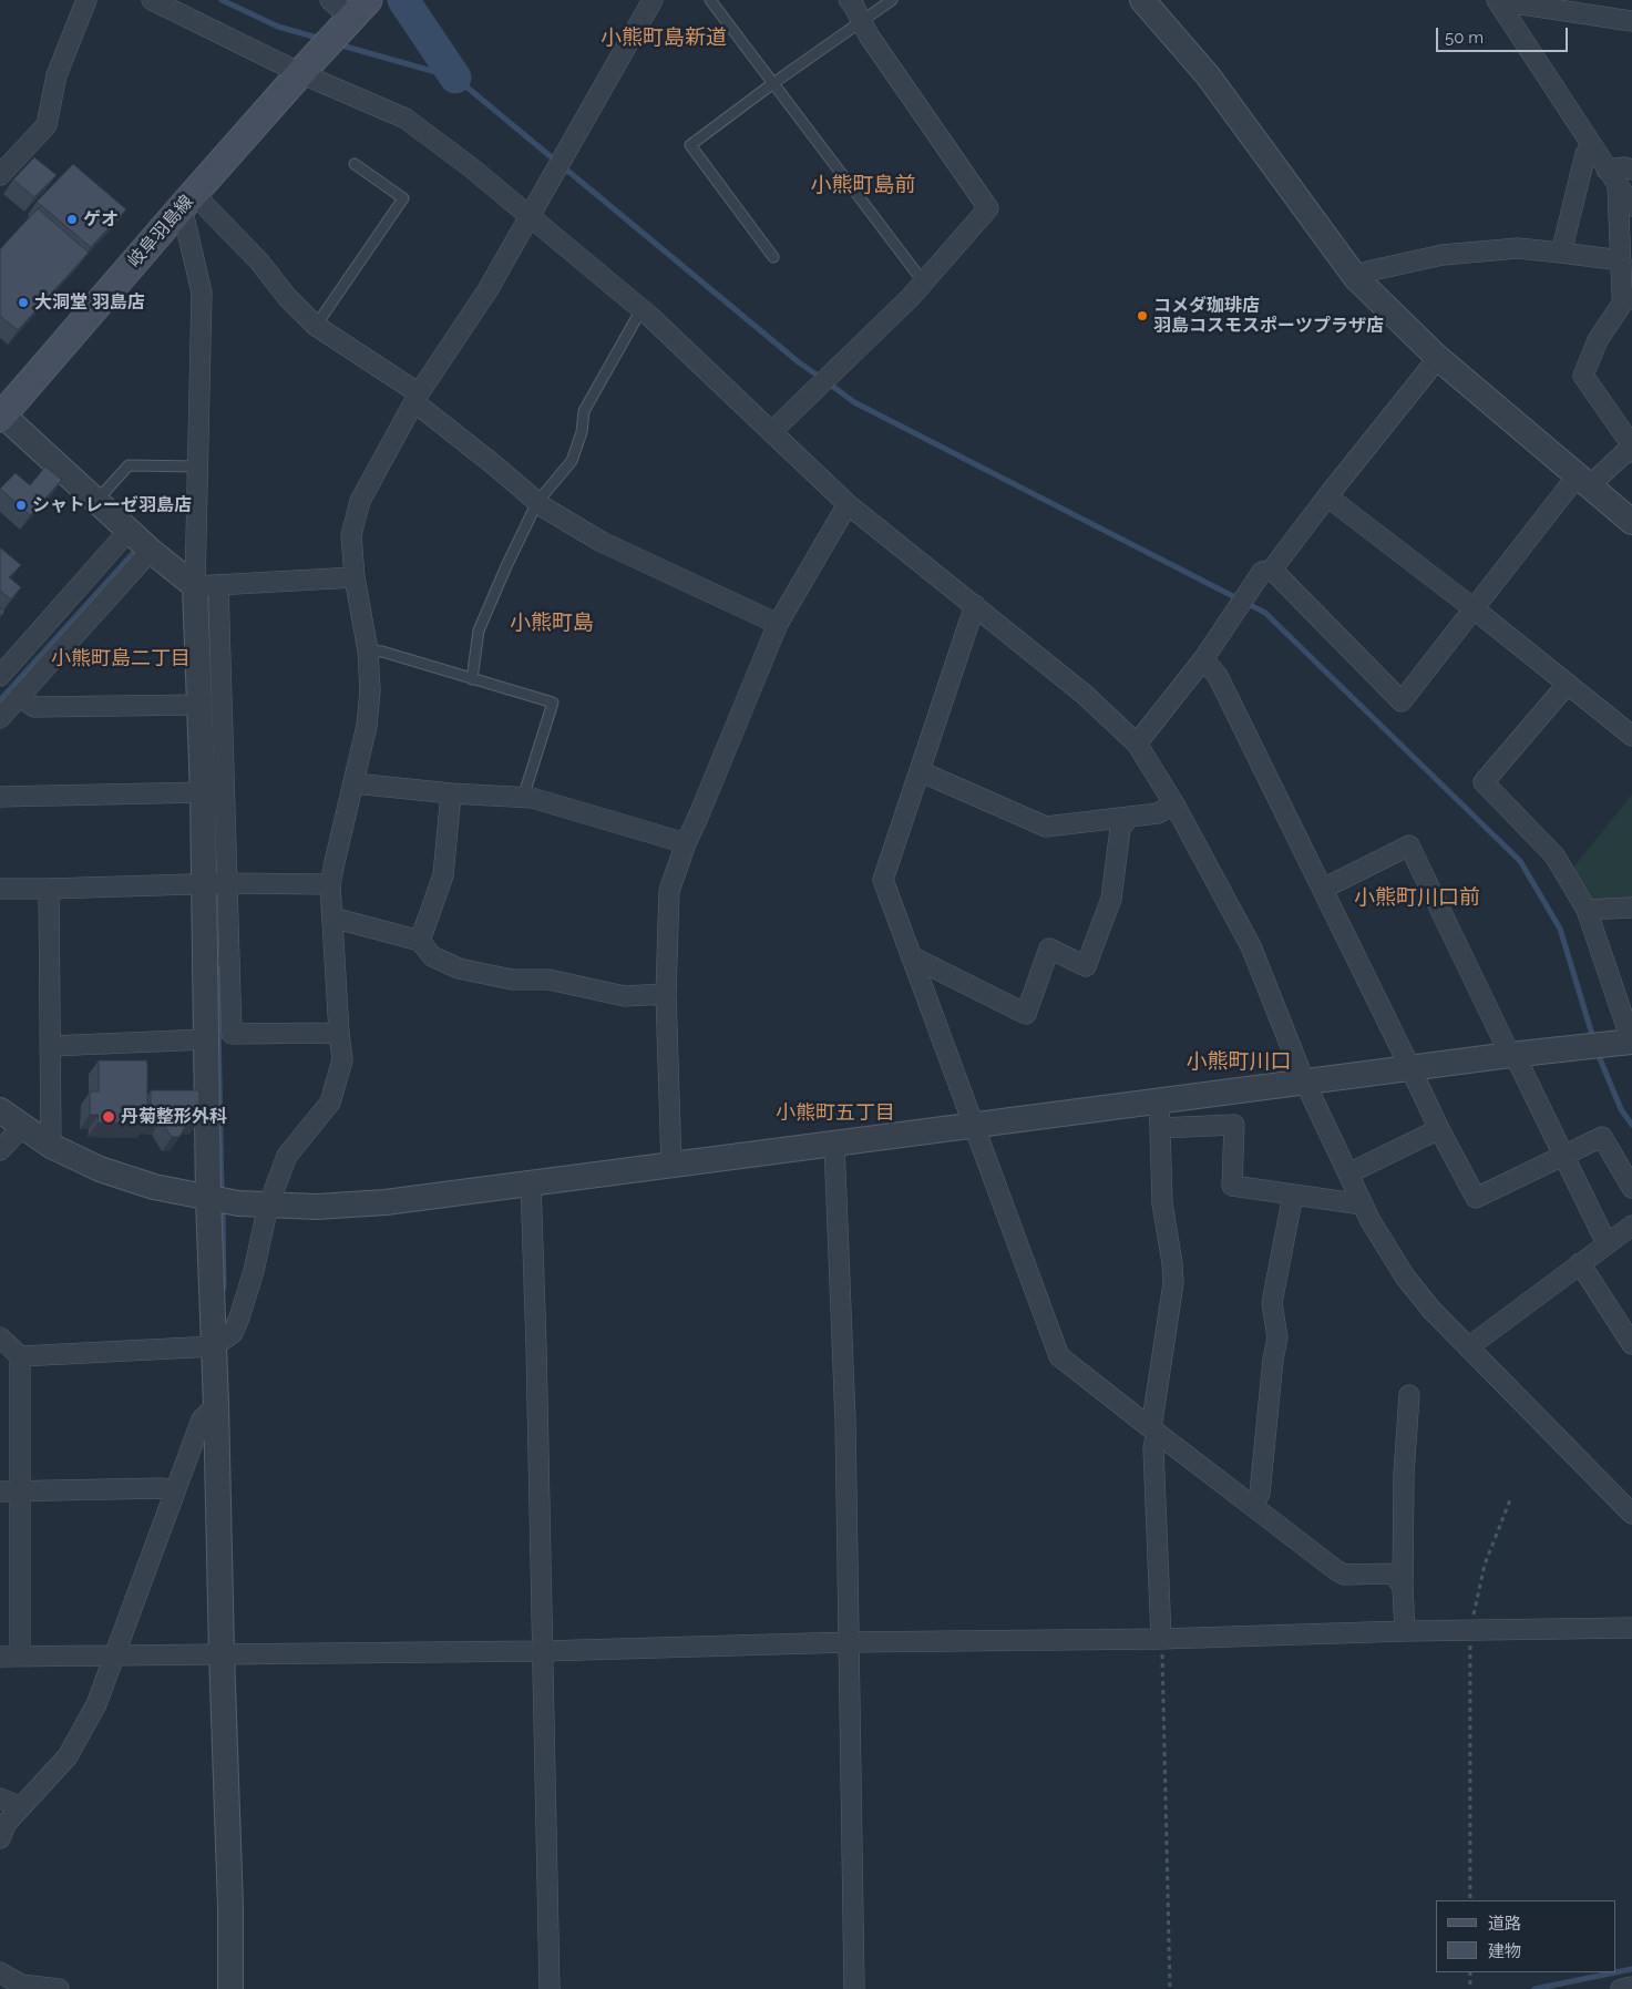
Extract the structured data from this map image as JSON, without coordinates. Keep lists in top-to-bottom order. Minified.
{"streets":{"main road":["岐阜羽島線"]},"districts":["小熊町島新道","小熊町島前","小熊町島","小熊町島二丁目","小熊町川口前","小熊町川口","小熊町五丁目"],"places":["ゲオ","大洞堂 羽島店","コメダ珈琲店 羽島コスモスポーツプラザ店","シャトレーゼ羽島店","丹菊整形外科"],"legend":["道路","建物"],"scale_bar":"50 m"}
